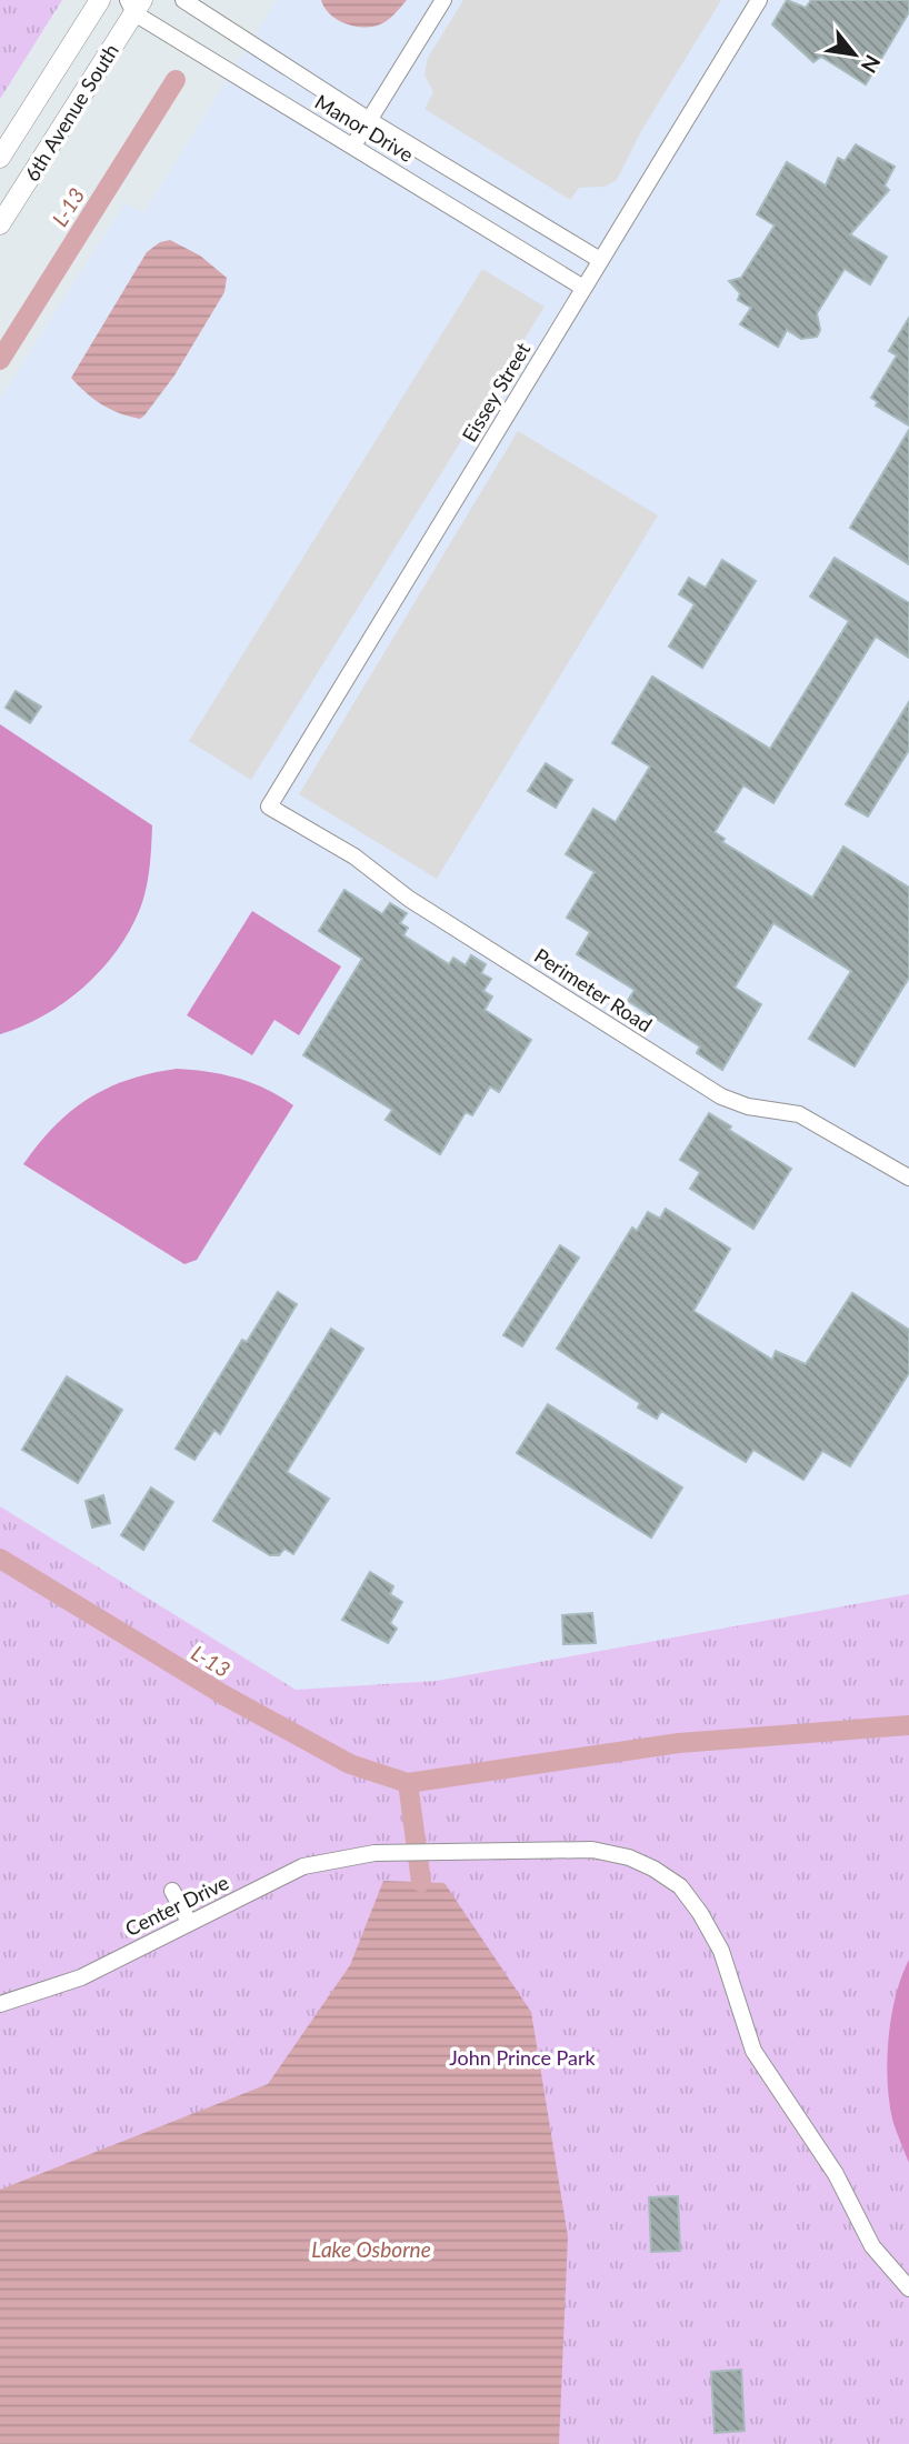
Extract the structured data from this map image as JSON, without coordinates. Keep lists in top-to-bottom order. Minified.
{"streets":{"street":["6th Avenue South","Manor Drive","Eissey Street","Perimeter Road","Center Drive"]},"crossings":[["6th Avenue South","Manor Drive"],["Manor Drive","Eissey Street"],["Eissey Street","Perimeter Road"]],"water":["L-13","Lake Osborne"],"parks":["John Prince Park"],"north":"bottom right"}
